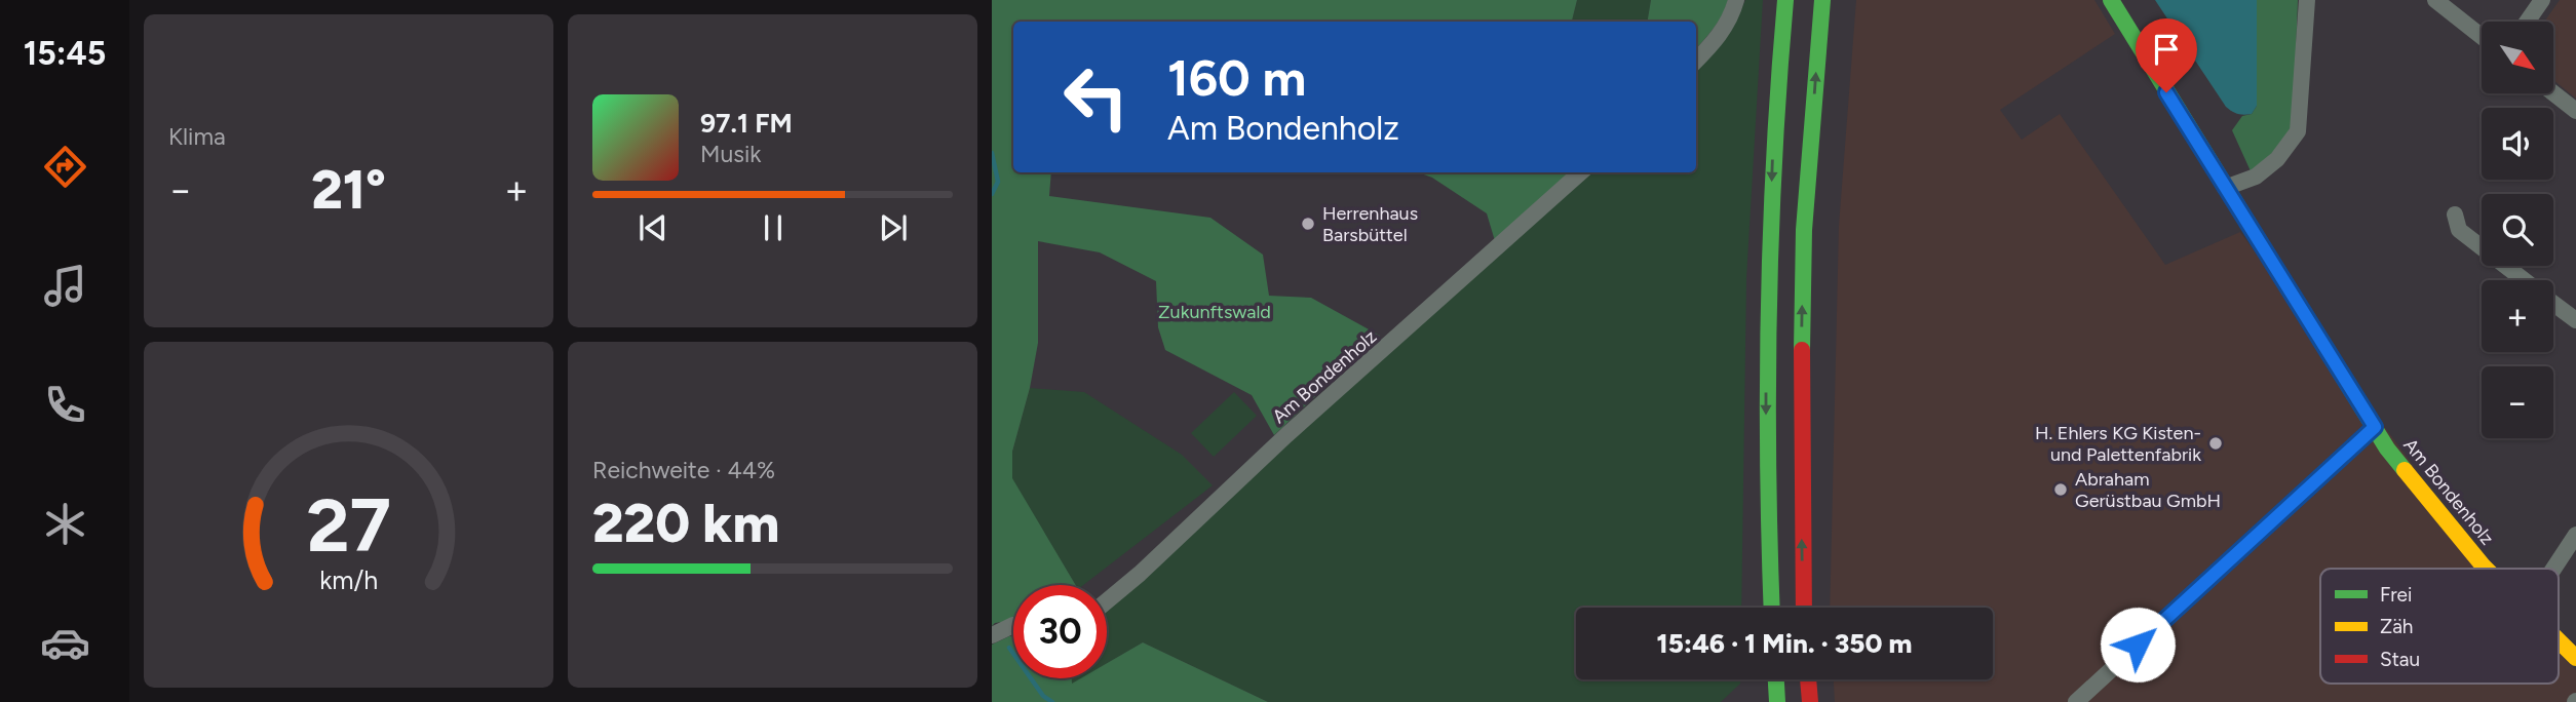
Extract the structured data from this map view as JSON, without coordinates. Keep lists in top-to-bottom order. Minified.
{"streets":{"main road":["Am Bondenholz"]},"parks":["Zukunftswald"],"places":["Herrenhaus Barsbüttel","H. Ehlers KG Kisten- und Palettenfabrik","Abraham Gerüstbau GmbH"],"legend":["Frei","Zäh","Stau"],"north":"bottom right","page":{"tabs":"15:45","tile":["Klima",["Reichweite · 44%","220 km"]],"map_buttons":["+","−"],"turn":["160 m","Am Bondenholz"],"song":["97.1 FM","Musik"],"heat":["−","21°","+"],"limit":"30","trip":"15:46 · 1 Min. · 350 m","gauge":["27","km/h"]}}
